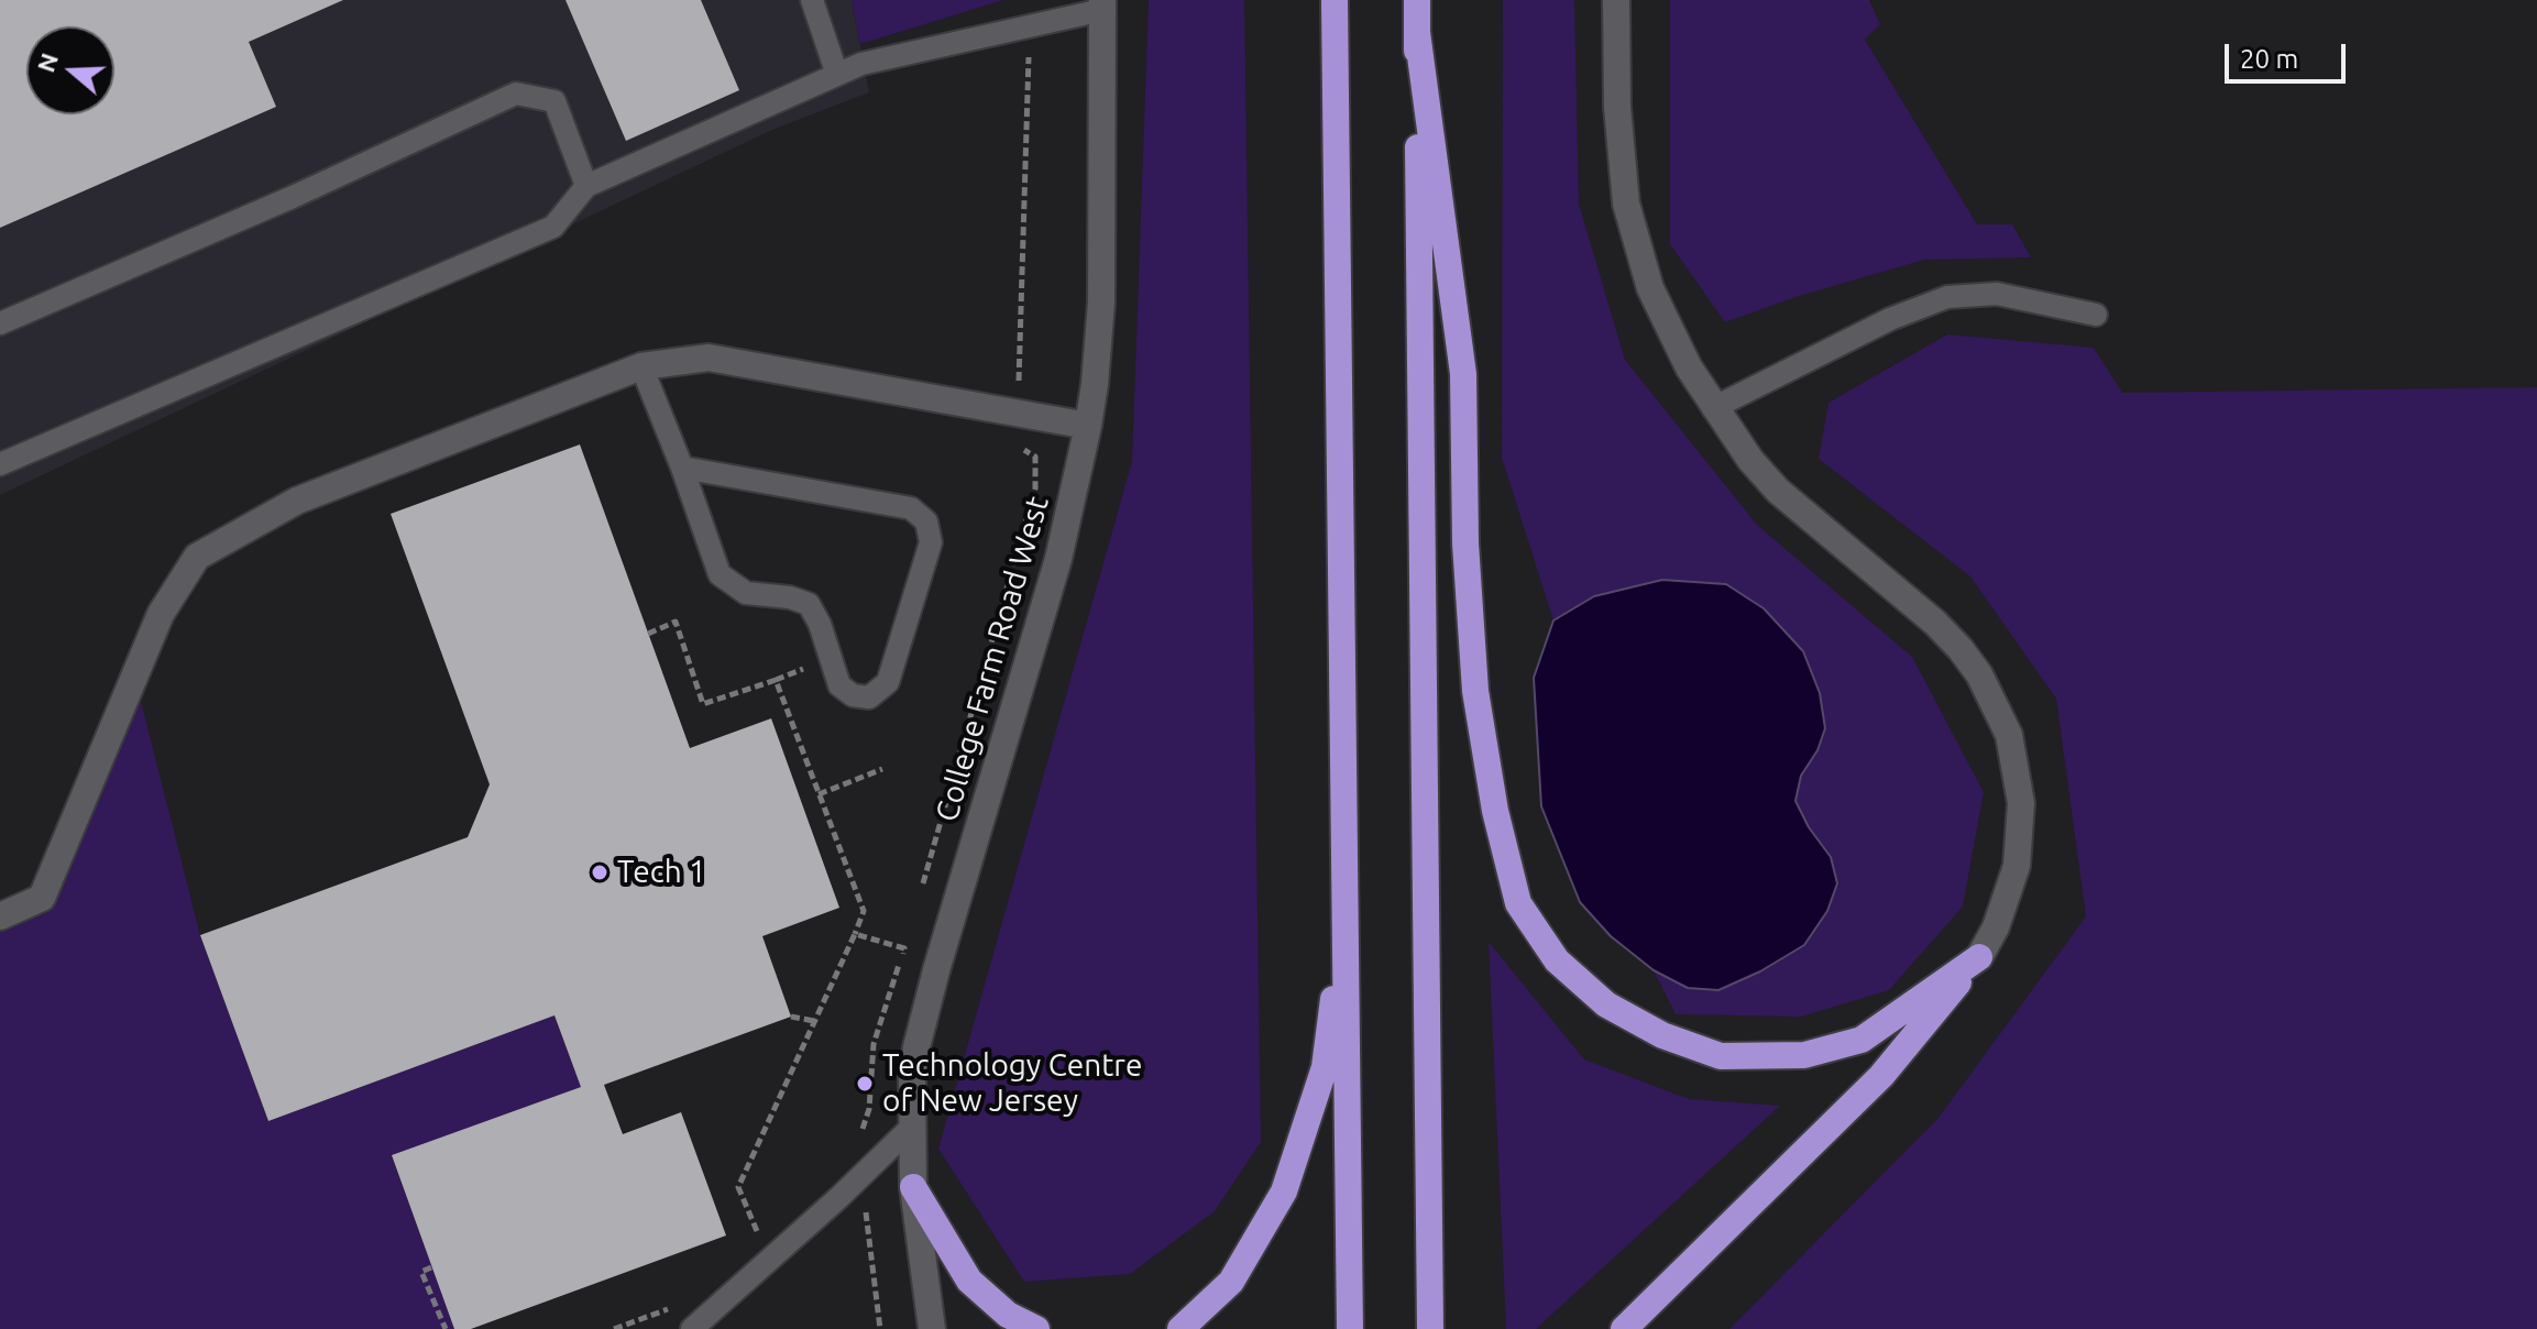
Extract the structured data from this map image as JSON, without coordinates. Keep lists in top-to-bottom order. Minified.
{"streets":{"street":["College Farm Road West"]},"places":["Tech 1","Technology Centre of New Jersey"],"scale_bar":"20 m","north":"left"}
